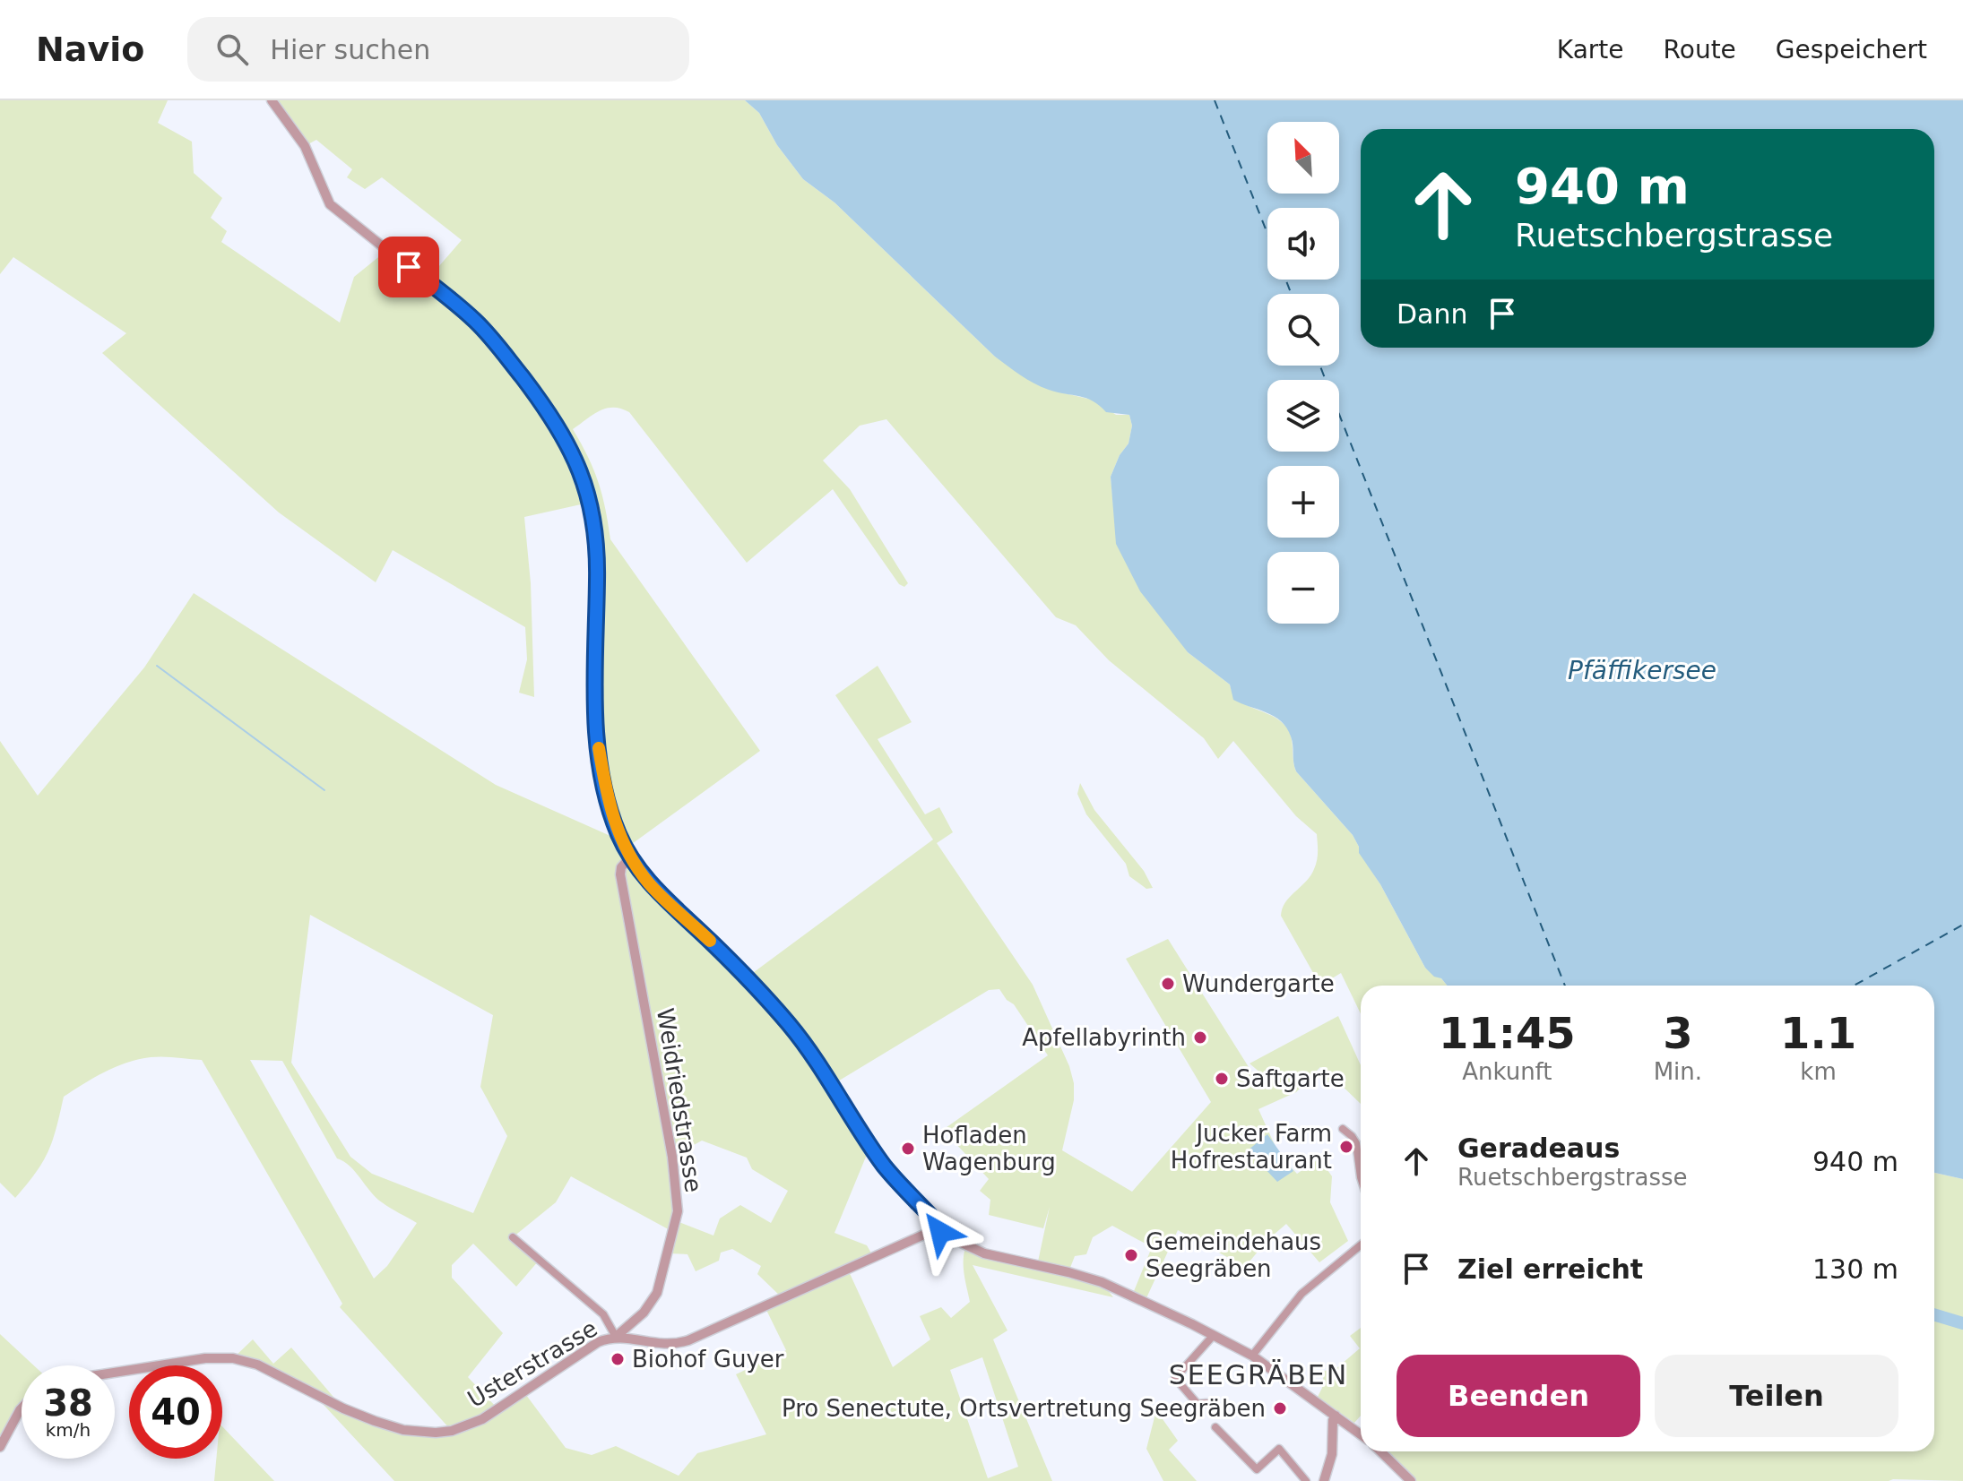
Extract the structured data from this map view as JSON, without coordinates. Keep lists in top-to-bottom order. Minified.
{"streets":{"street":["Weidriedstrasse","Usterstrasse"]},"crossings":[["Weidriedstrasse","Usterstrasse"]],"districts":["SEEGRÄBEN"],"water":["Pfäffikersee"],"places":["Wundergarte","Apfellabyrinth","Saftgarte","Jucker Farm Hofrestaurant","Hofladen Wagenburg","Gemeindehaus Seegräben","Biohof Guyer","Pro Senectute, Ortsvertretung Seegräben"],"north":"top left","page":{"header":"Navio","search":"Hier suchen","nav":["Karte","Route","Gespeichert"],"map_buttons":["+","−"],"turn":["940 m","Ruetschbergstrasse"],"then":"Dann","eta":["11:45","Ankunft","3","Min.","1.1","km"],"list":[{"name":"Geradeaus","note":"Ruetschbergstrasse","value":"940 m"},{"name":"Ziel erreicht","value":"130 m"}],"buttons":["Beenden","Teilen"],"speed":"38 km/h","limit":"40"}}
